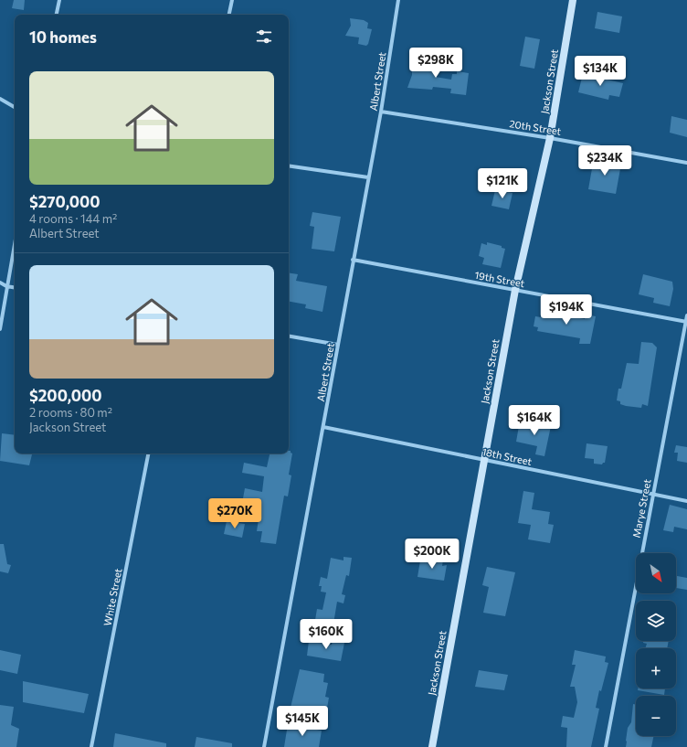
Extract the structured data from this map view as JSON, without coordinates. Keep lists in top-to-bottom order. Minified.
{"streets":{"main road":["Jackson Street"],"street":["Albert Street","20th Street","19th Street","18th Street","Marye Street","White Street"]},"crossings":[["Albert Street","20th Street"],["Albert Street","19th Street"],["Albert Street","18th Street"],["Jackson Street","20th Street"],["Jackson Street","19th Street"],["Jackson Street","18th Street"],["19th Street","Marye Street"],["18th Street","Marye Street"]],"north":"bottom right","page":{"heading":"10 homes","price":["$298K","$134K","$234K","$121K","$194K","$164K","$270K","$200K","$160K","$145K"],"list":[{"name":"$270,000","note":"4 rooms · 144 m² · Albert Street"},{"name":"$200,000","note":"2 rooms · 80 m² · Jackson Street"}],"map_buttons":["+","−"]}}
